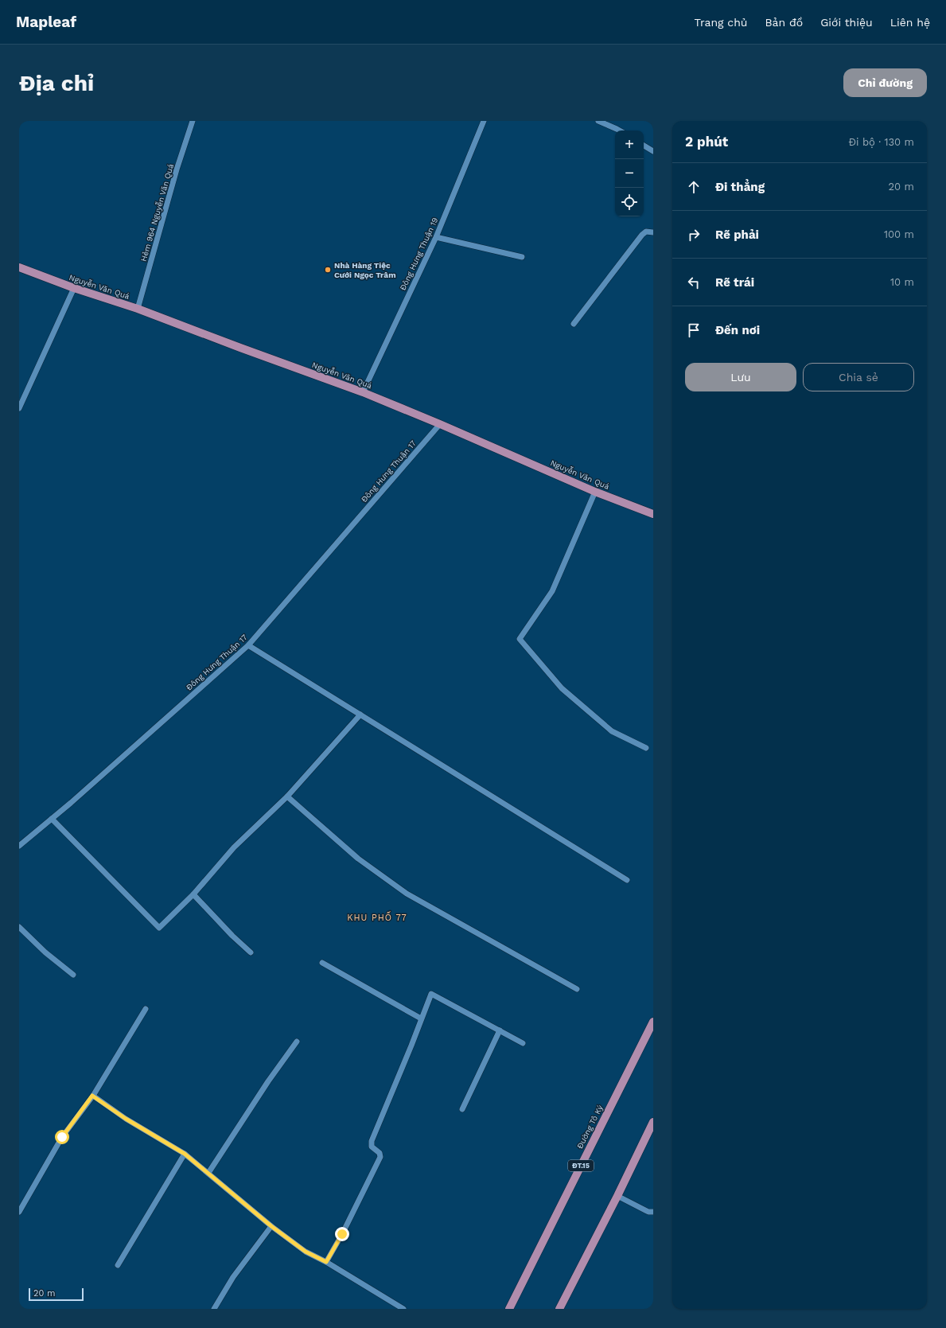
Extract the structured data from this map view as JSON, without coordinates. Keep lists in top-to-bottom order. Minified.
{"streets":{"main road":["Nguyễn Văn Quá","Đường Tô Ký","ĐT.15"],"street":["Hẻm 964 Nguyễn Văn Quá","Đông Hưng Thuận 19","Đông Hưng Thuận 17"]},"crossings":[["Hẻm 964 Nguyễn Văn Quá","Nguyễn Văn Quá"],["Đông Hưng Thuận 19","Nguyễn Văn Quá"],["Nguyễn Văn Quá","Đông Hưng Thuận 17"]],"districts":["KHU PHỐ 77"],"places":["Nhà Hàng Tiệc Cưới Ngọc Trâm"],"scale_bar":"20 m","page":{"header":"Mapleaf","nav":["Trang chủ","Bản đồ","Giới thiệu","Liên hệ"],"buttons":["Chỉ đường",["Lưu","Chia sẻ"]],"title":"Địa chỉ","heading":["2 phút","Đi bộ · 130 m"],"map_buttons":["+","−"],"list":[["Đi thẳng","20 m"],["Rẽ phải","100 m"],["Rẽ trái","10 m"],"Đến nơi"],"scale":"20 m"}}
